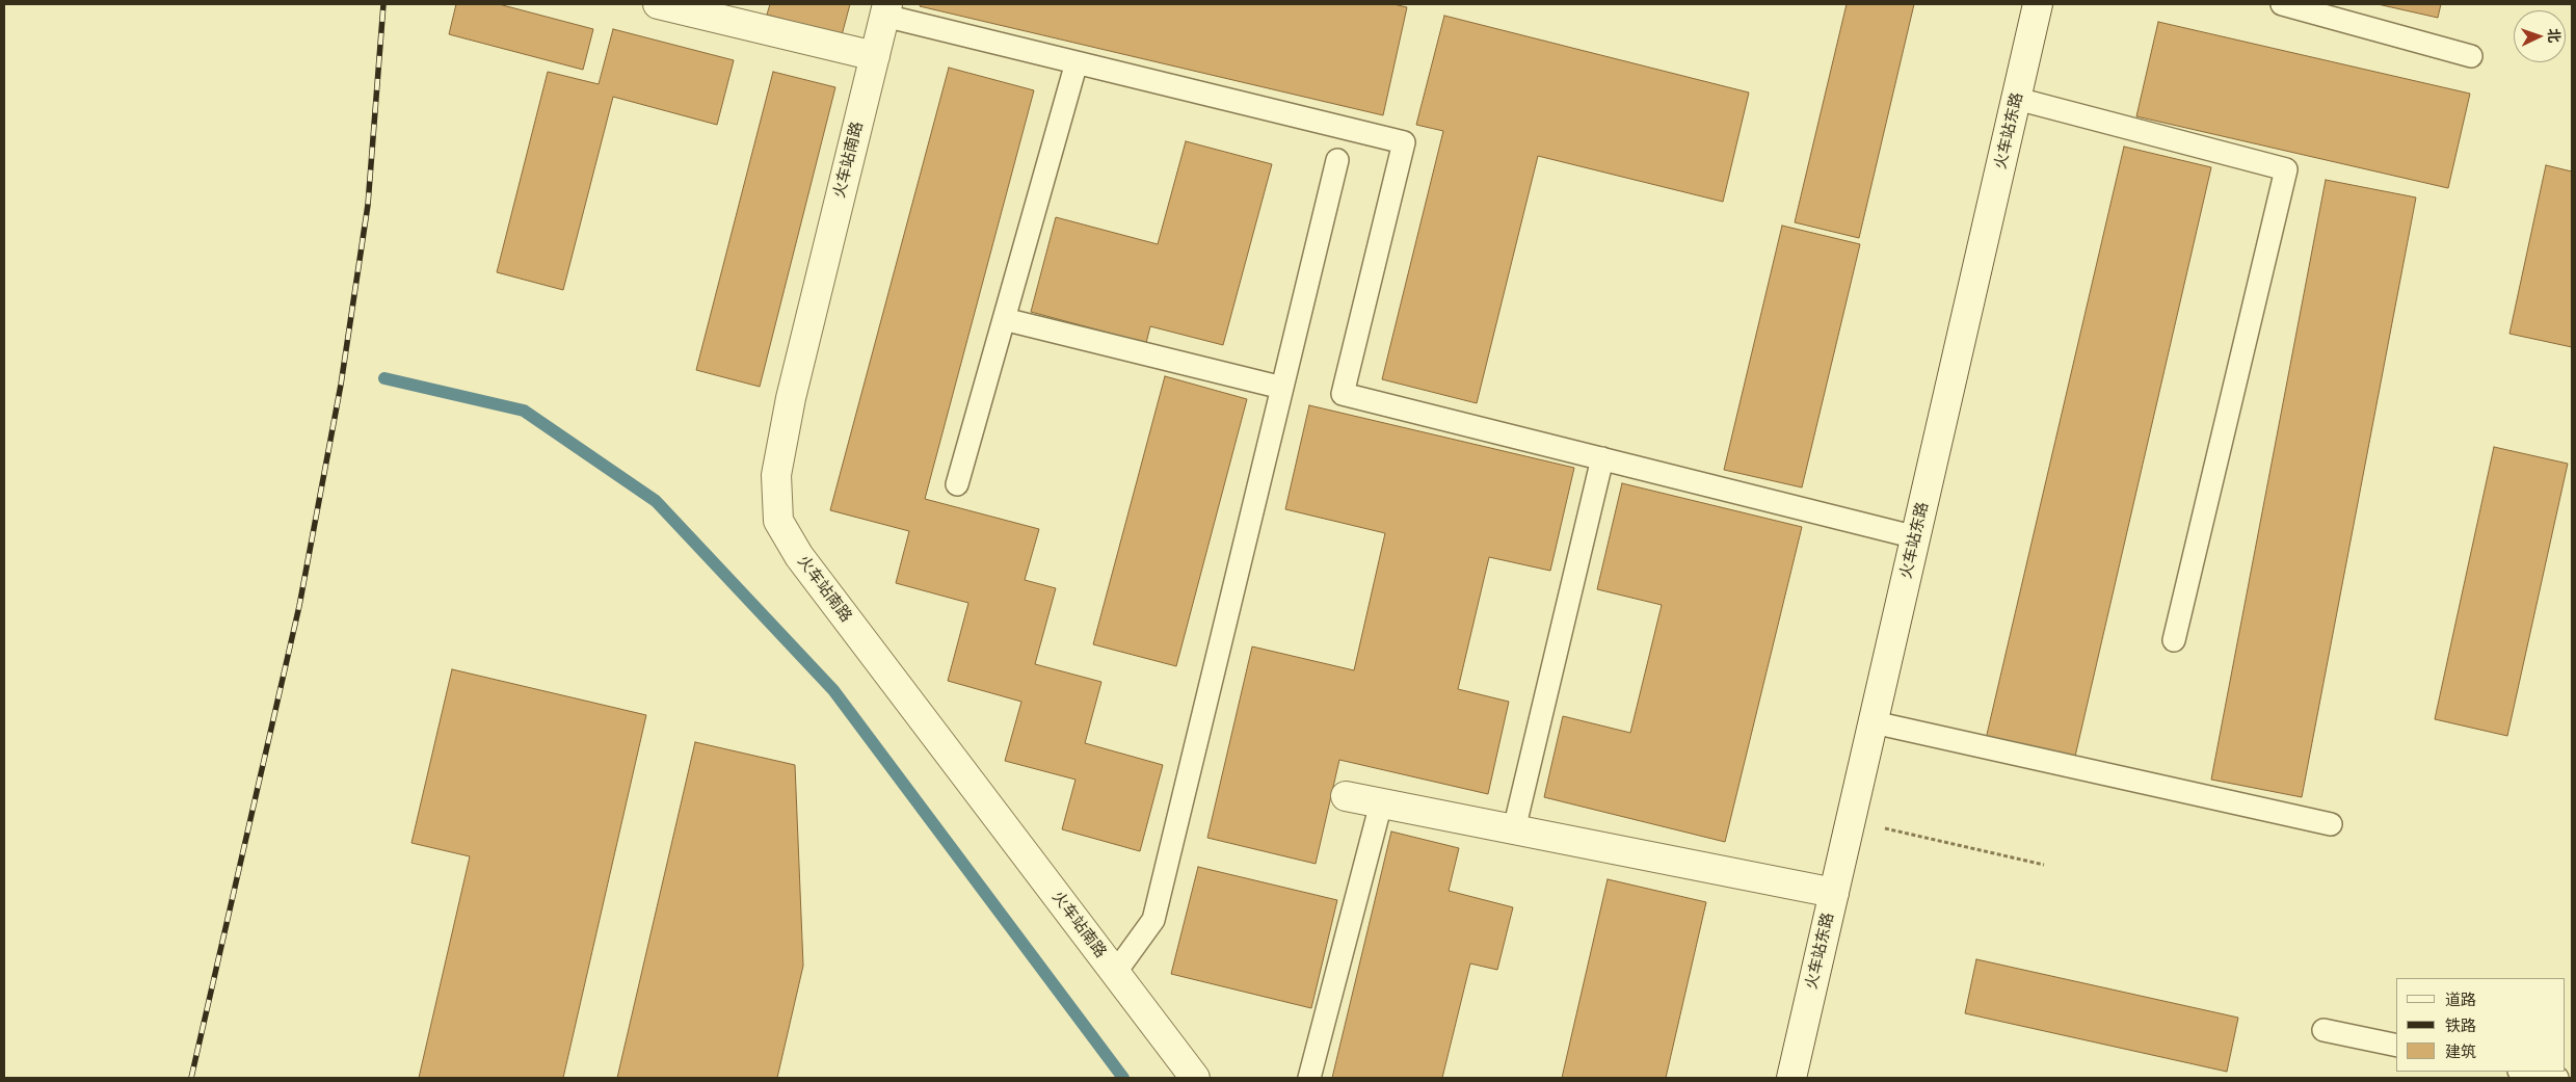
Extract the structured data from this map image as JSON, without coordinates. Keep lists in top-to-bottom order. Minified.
{"streets":{"street":["火车站东路","火车站南路"]},"legend":["道路","铁路","建筑"],"north":"right"}
